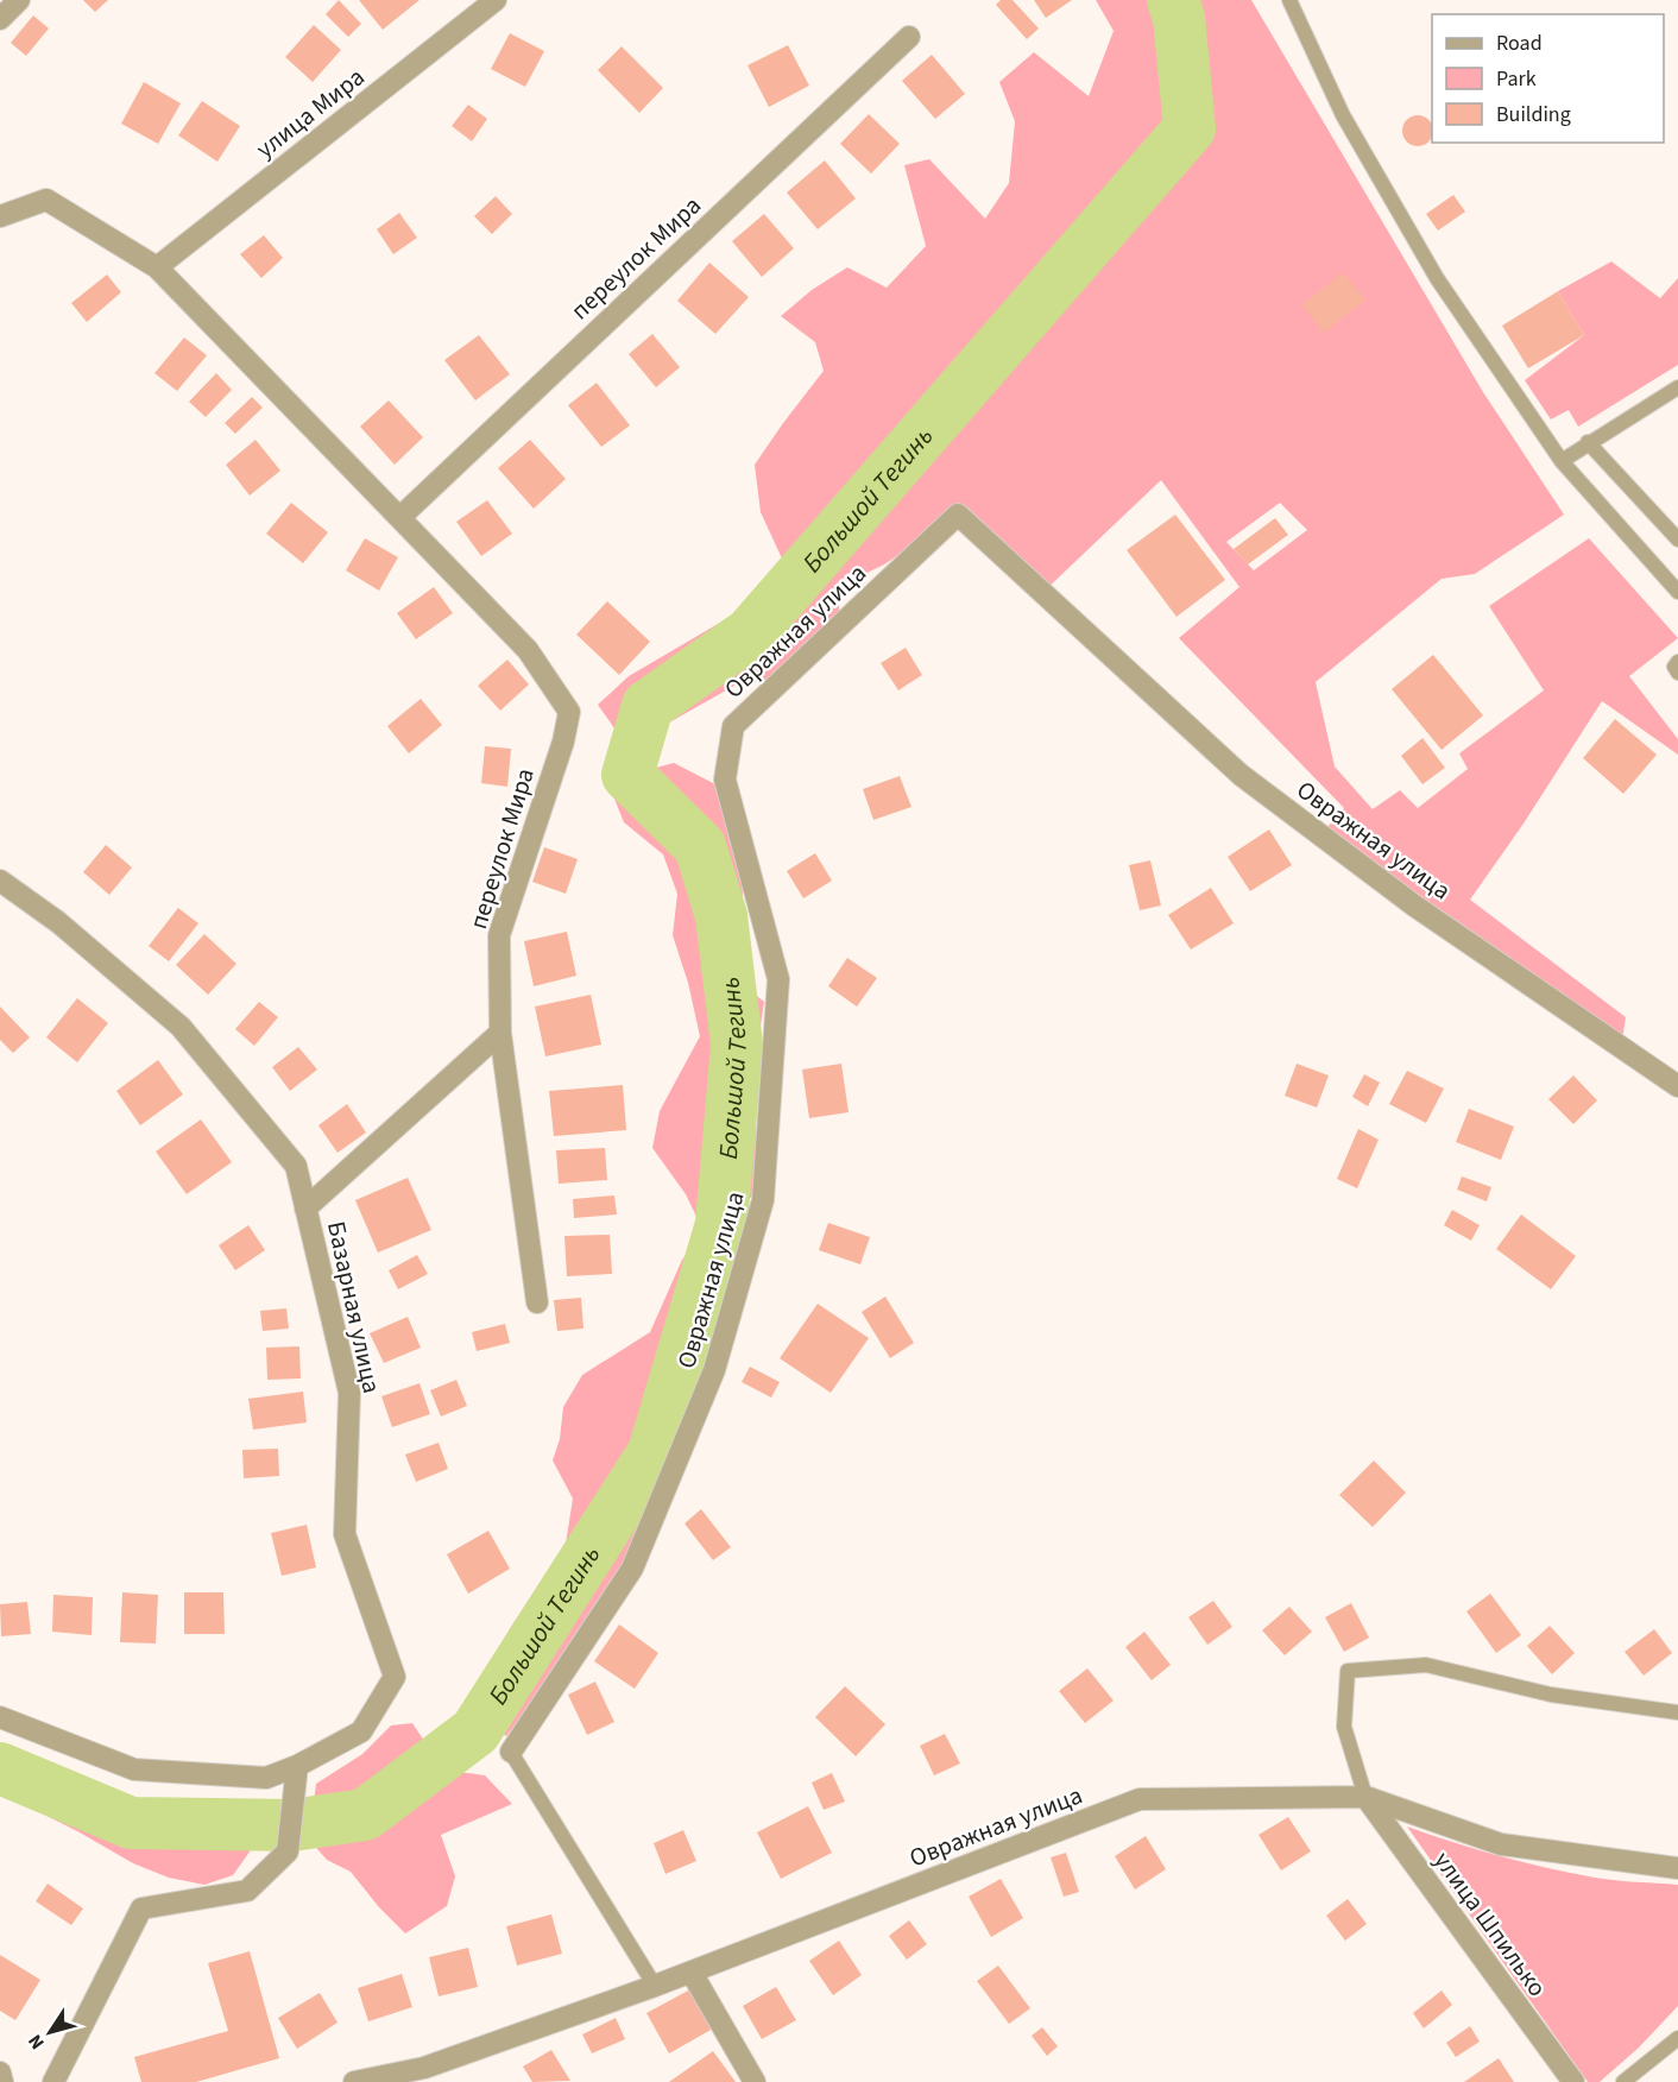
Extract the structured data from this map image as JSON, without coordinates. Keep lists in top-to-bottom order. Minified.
{"streets":{"street":["улица Мира","переулок Мира","Овражная улица","Базарная улица","улица Шпилько"]},"crossings":[["улица Мира","переулок Мира"],["Овражная улица","улица Шпилько"]],"water":["Большой Тегинь"],"legend":["Road","Park","Building"],"north":"bottom left"}
